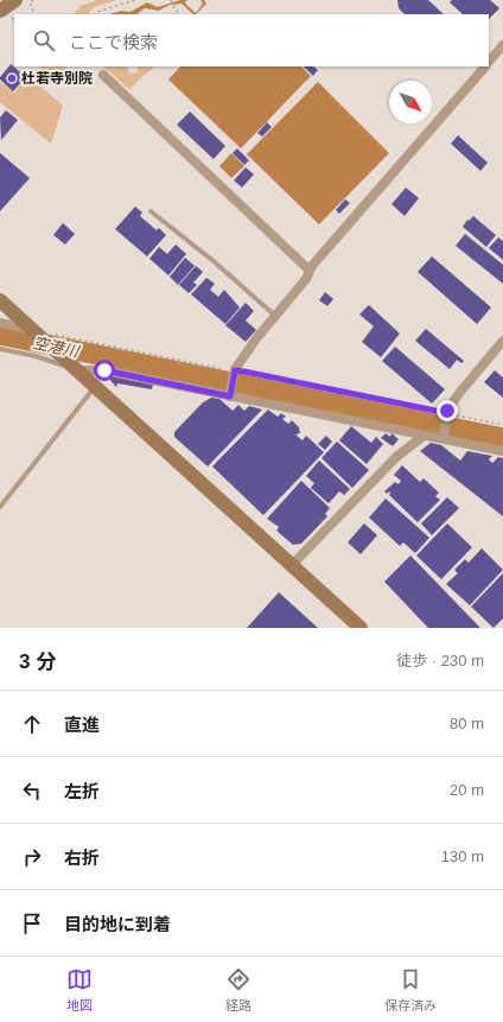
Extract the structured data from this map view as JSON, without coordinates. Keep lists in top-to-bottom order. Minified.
{"water":["空港川"],"places":["杜若寺別院"],"north":"bottom right","page":{"search":"ここで検索","heading":["3 分","徒歩 · 230 m"],"list":[["直進","80 m"],["左折","20 m"],["右折","130 m"],"目的地に到着"],"nav":["地図","経路","保存済み"]}}
